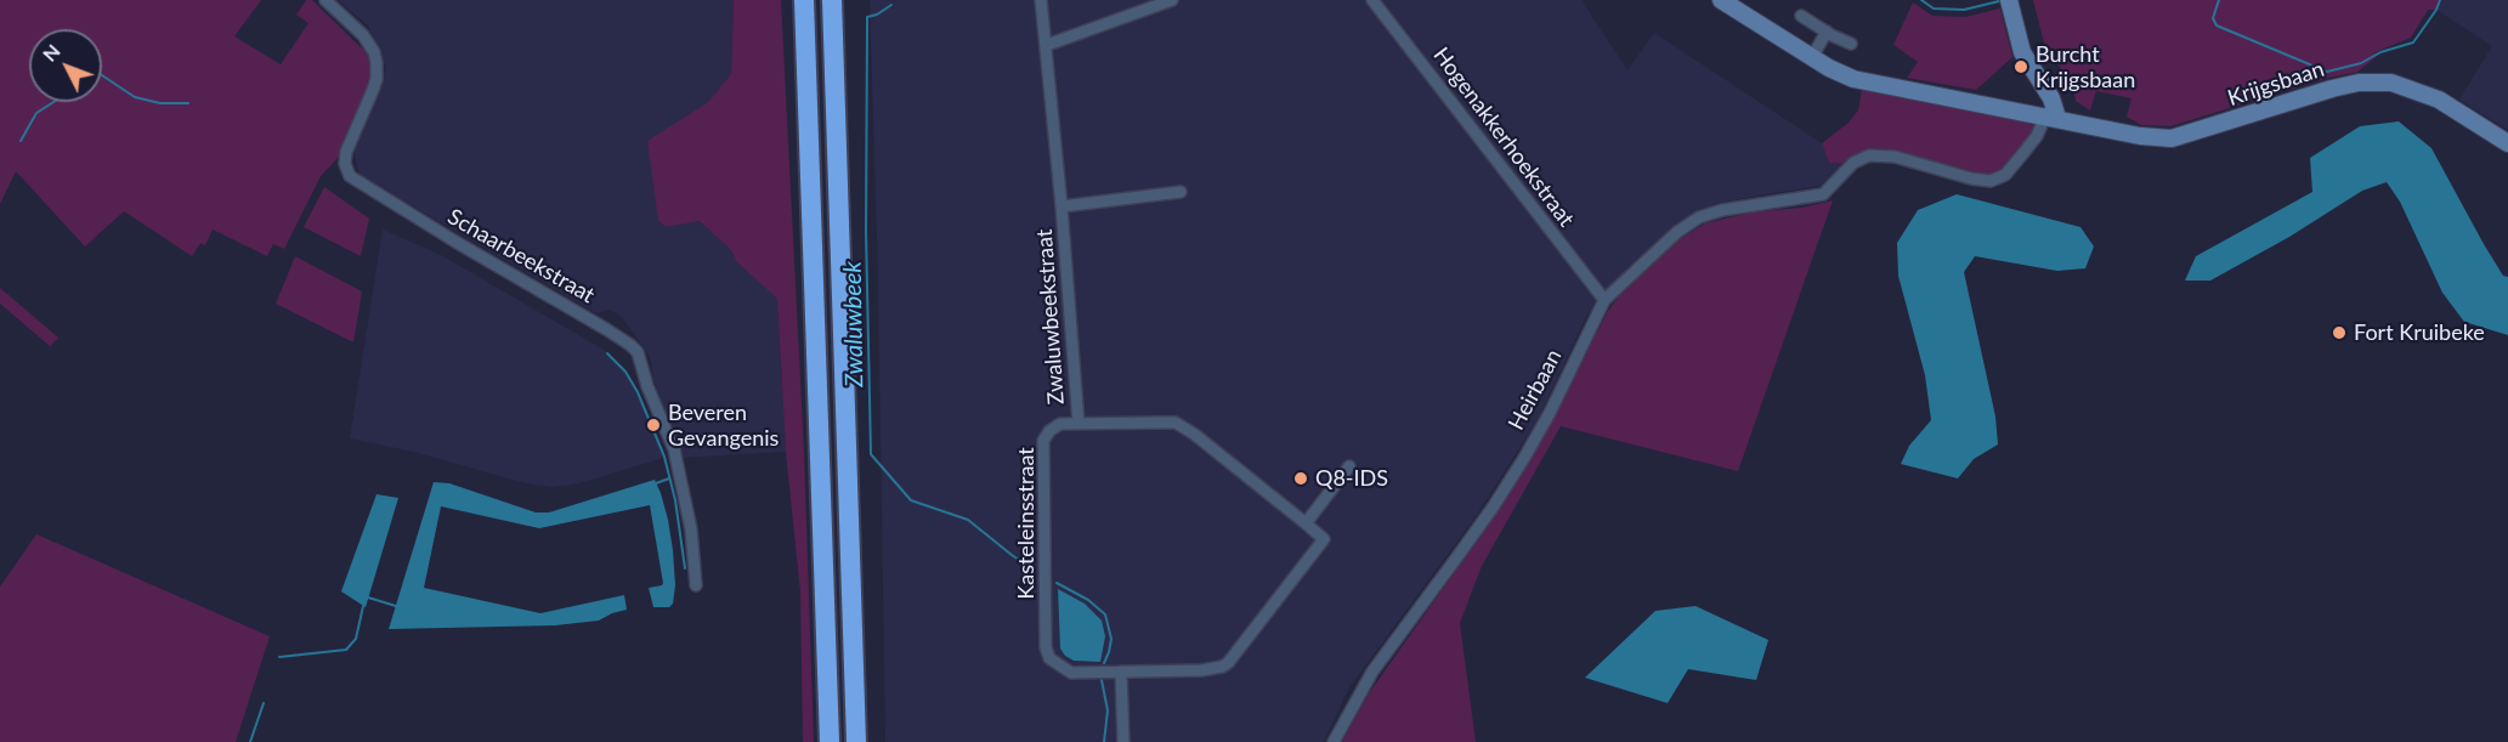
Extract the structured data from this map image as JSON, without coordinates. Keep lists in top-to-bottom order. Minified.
{"streets":{"main road":["Krijgsbaan"],"street":["Hogenakkerhoekstraat","Schaarbeekstraat","Zwaluwbeekstraat","Heirbaan","Kasteleinsstraat"]},"crossings":[["Krijgsbaan","Heirbaan"],["Hogenakkerhoekstraat","Heirbaan"],["Zwaluwbeekstraat","Kasteleinsstraat"]],"water":["Zwaluwbeek"],"places":["Burcht Krijgsbaan","Fort Kruibeke","Beveren Gevangenis","Q8-IDS"],"north":"top left"}
